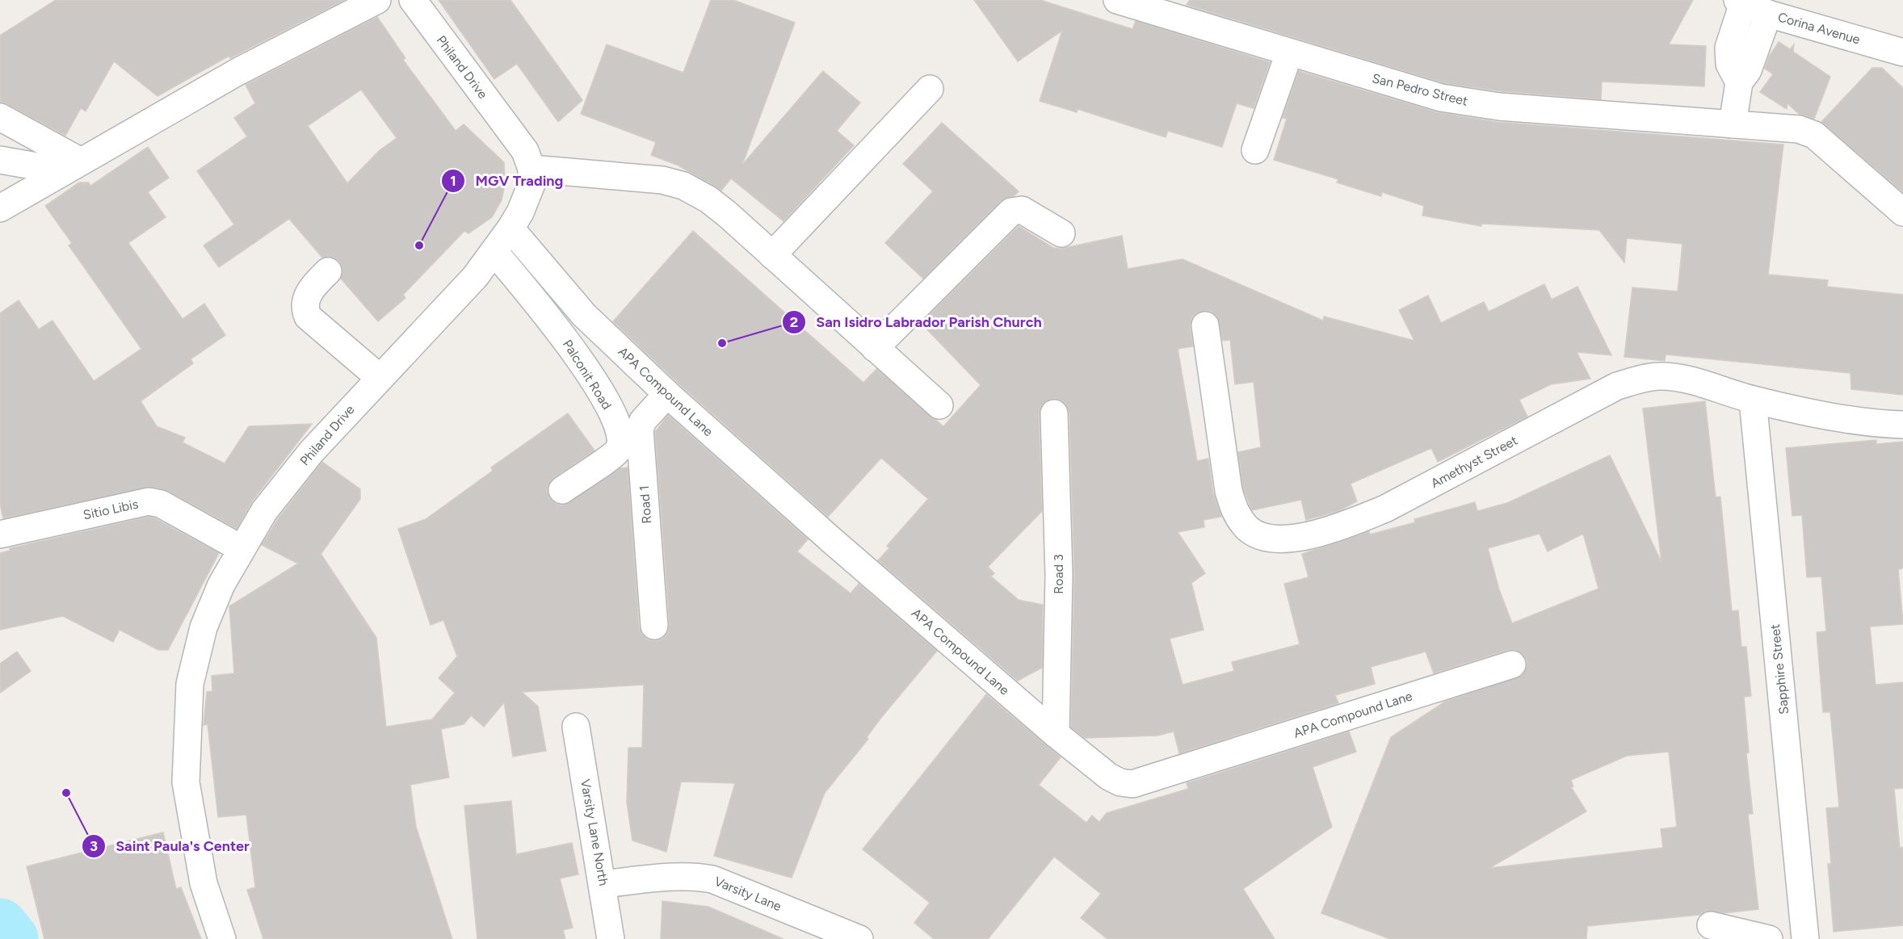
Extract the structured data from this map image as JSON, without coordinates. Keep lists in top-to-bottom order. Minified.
{"streets":{"street":["Corina Avenue","Philand Drive","San Pedro Street","Palconit Road","APA Compound Lane","Amethyst Street","Road 1","Sitio Libis","Road 3","Sapphire Street","Varsity Lane North","Varsity Lane"]},"crossings":[["Philand Drive","Palconit Road"],["Philand Drive","APA Compound Lane"],["Philand Drive","Sitio Libis"],["APA Compound Lane","Road 1"],["APA Compound Lane","Road 3"],["Amethyst Street","Sapphire Street"],["Varsity Lane North","Varsity Lane"]],"places":["MGV Trading","San Isidro Labrador Parish Church","Saint Paula's Center"]}
